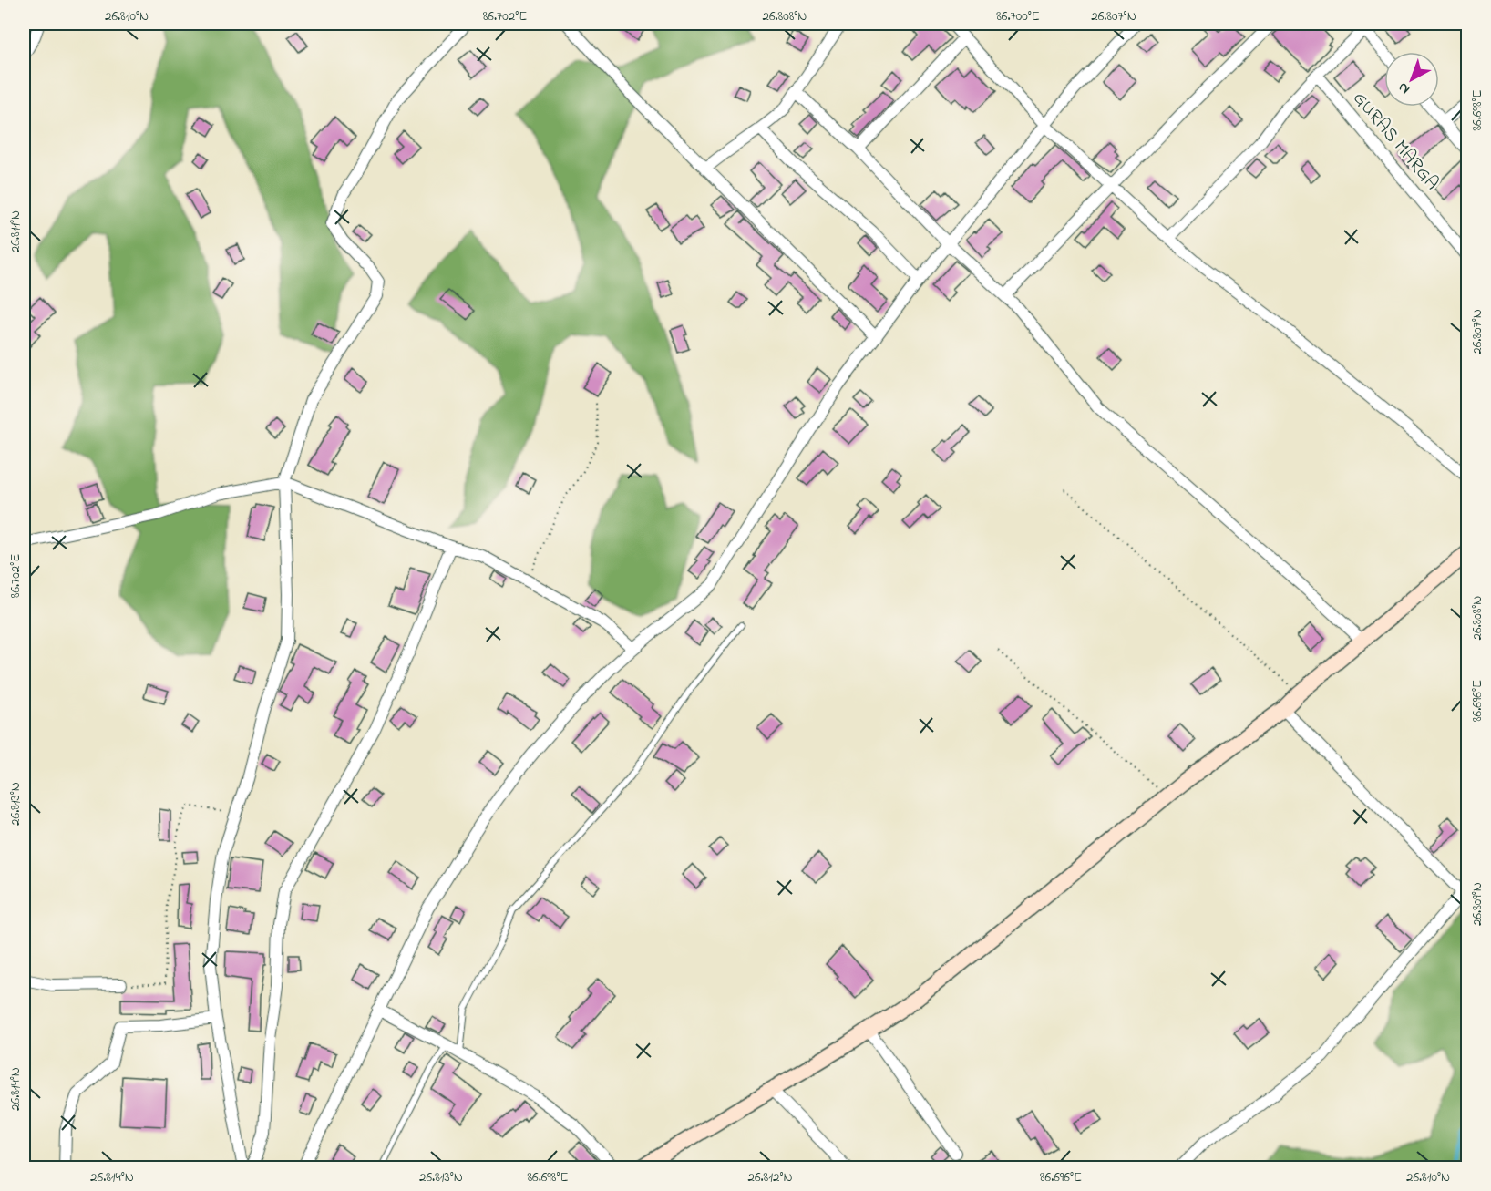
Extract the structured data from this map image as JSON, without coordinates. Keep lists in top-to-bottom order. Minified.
{"streets":{"street":["GURAS MARGA"]},"north":"bottom left","coordinates":["26.810°N","86.702°E","26.808°N","86.700°E","26.807°N","86.698°E","26.811°N","86.696°E","26.813°N","26.809°N","26.814°N","26.812°N"]}
